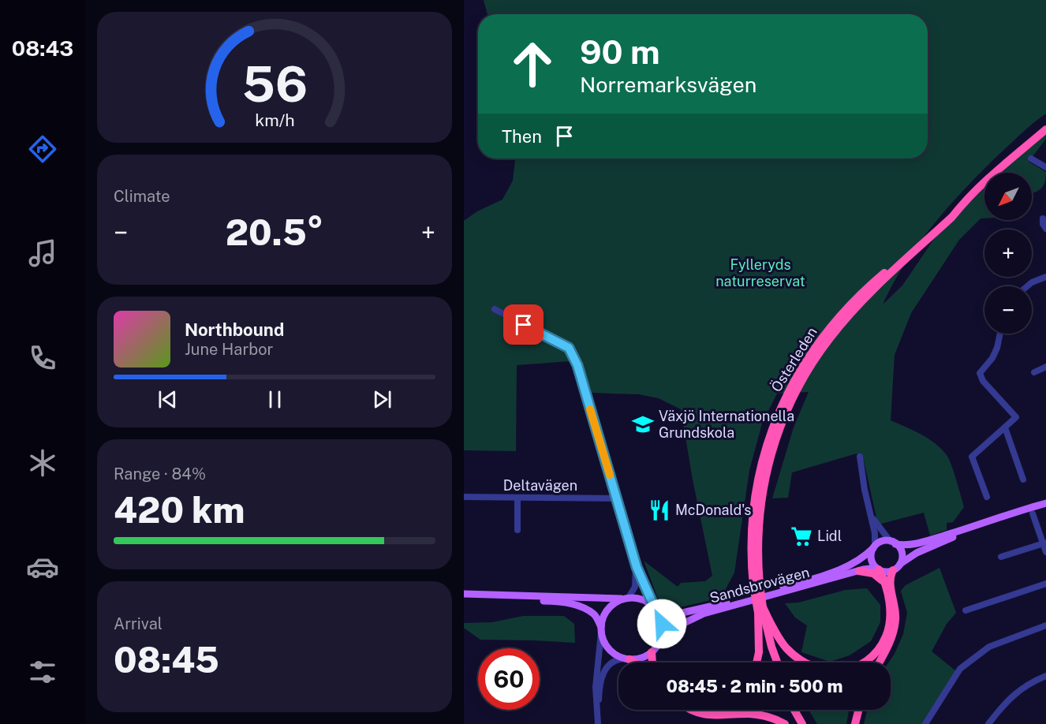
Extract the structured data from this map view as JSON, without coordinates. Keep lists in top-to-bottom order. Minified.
{"streets":{"highway":["Österleden"],"main road":["Sandsbrovägen"],"street":["Deltavägen"]},"parks":["Fylleryds naturreservat"],"places":{"school or university":["Växjö Internationella Grundskola"],"restaurant":["McDonald's"],"supermarket":["Lidl"]},"north":"bottom left","page":{"tabs":"08:43","turn":["90 m","Norremarksvägen"],"then":"Then","tile":["Climate",["Range · 84%","420 km"],["Arrival","08:45"]],"map_buttons":["+","−"],"heat":["−","20.5°","+"],"song":["Northbound","June Harbor"],"limit":"60","trip":"08:45 · 2 min · 500 m","gauge":["56","km/h"]}}
